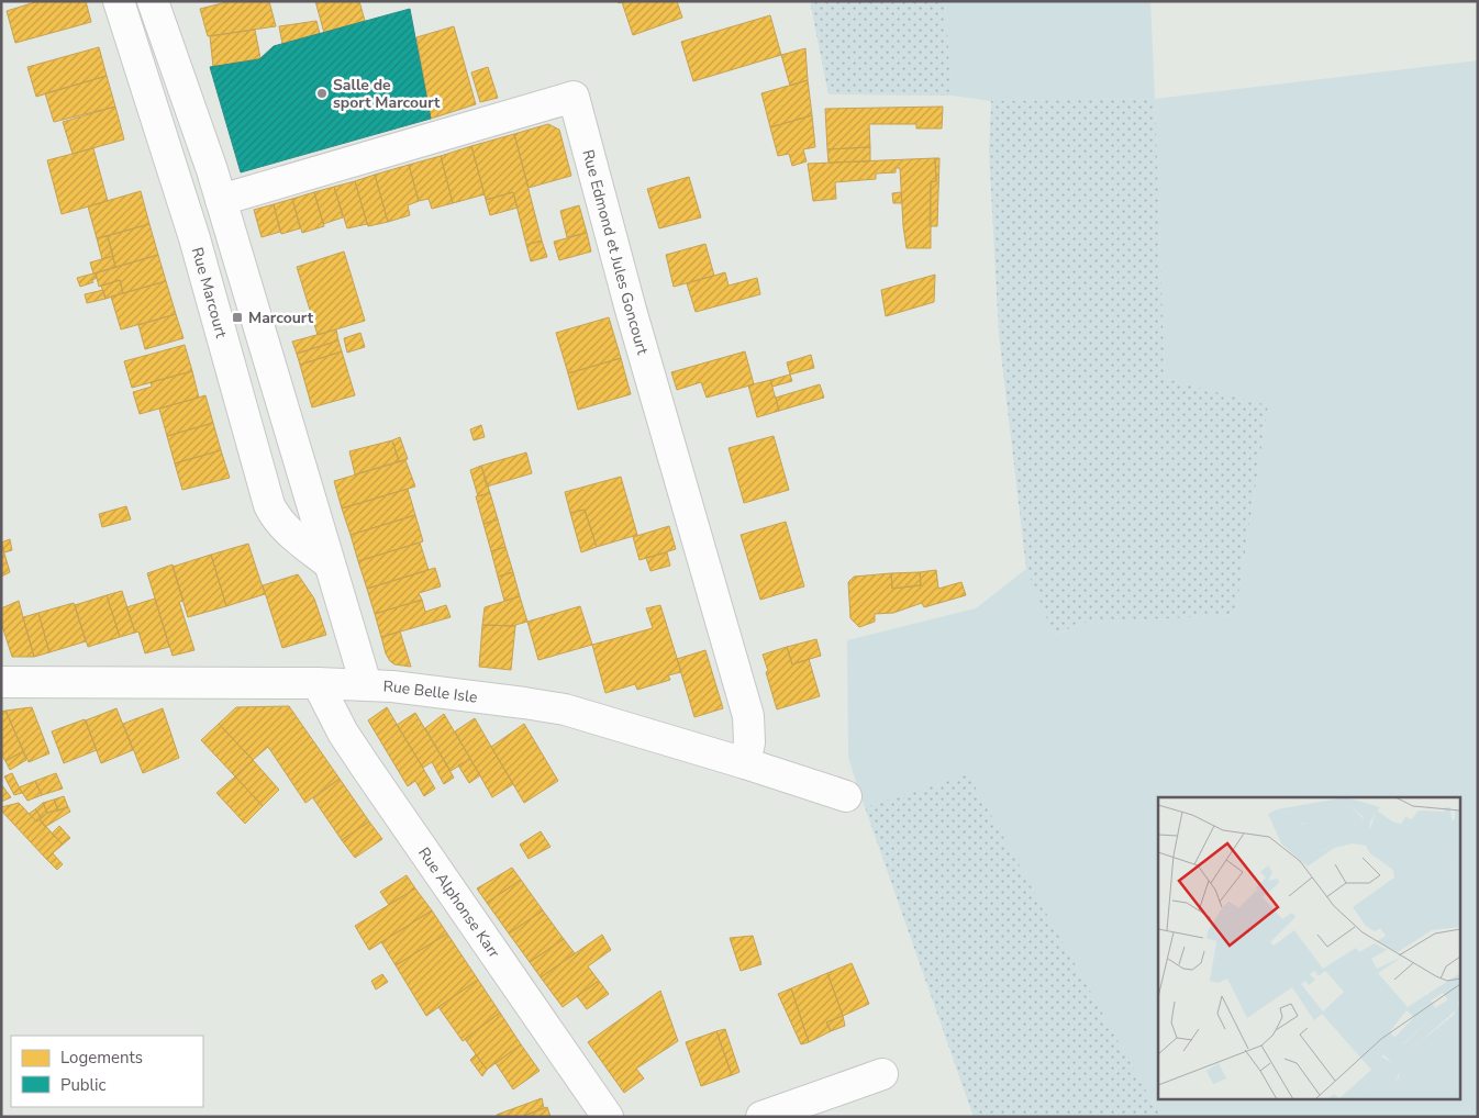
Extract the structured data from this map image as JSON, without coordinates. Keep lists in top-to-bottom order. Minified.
{"streets":{"street":["Rue Edmond et Jules Goncourt","Rue Marcourt","Rue Belle Isle","Rue Alphonse Karr"]},"crossings":[["Rue Edmond et Jules Goncourt","Rue Belle Isle"],["Rue Belle Isle","Rue Alphonse Karr"]],"places":{"other":["Salle de sport Marcourt"],"transit":["Marcourt"]},"legend":["Logements","Public"]}
